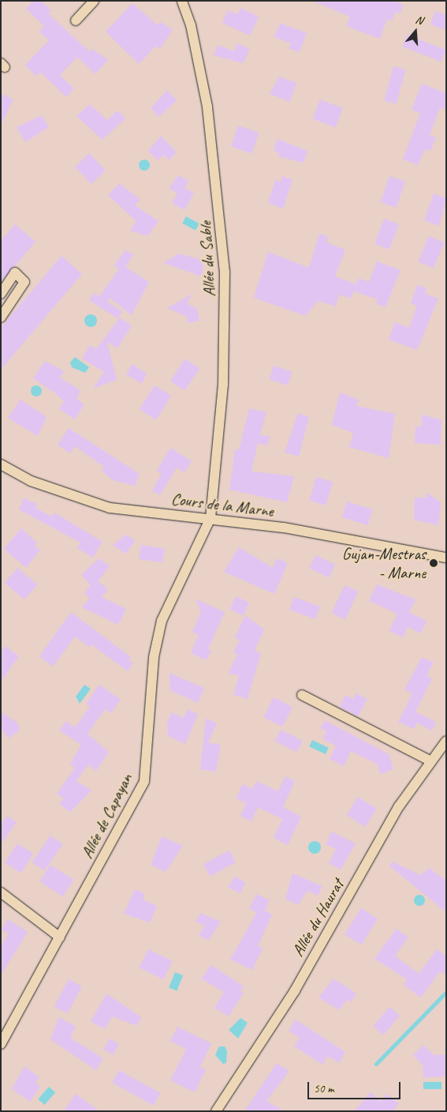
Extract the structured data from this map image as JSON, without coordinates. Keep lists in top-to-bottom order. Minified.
{"streets":{"street":["Allée du Sable","Cours de la Marne","Allée de Capayan","Allée du Haurat"]},"crossings":[["Allée du Sable","Cours de la Marne"],["Allée du Sable","Allée de Capayan"],["Cours de la Marne","Allée de Capayan"]],"places":["Gujan-Mestras - Marne"],"scale_bar":"50 m","north":"top"}
